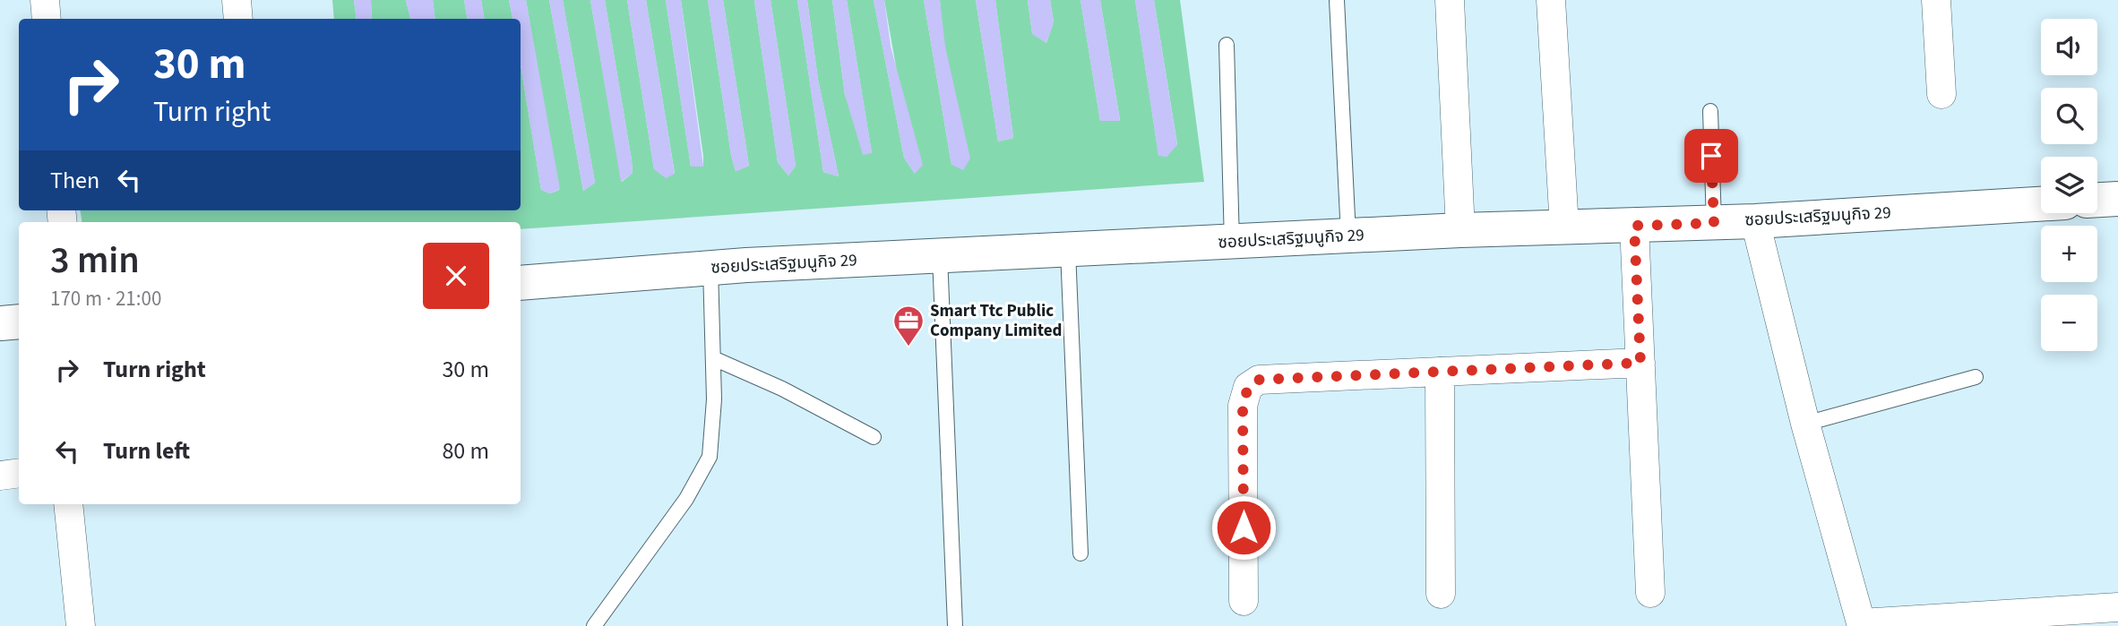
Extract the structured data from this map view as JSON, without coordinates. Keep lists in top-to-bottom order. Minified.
{"streets":{"street":["ซอยประเสริฐมนูกิจ 29"]},"places":{"office":["Smart Ttc Public Company Limited"]},"page":{"map_buttons":["+","−"],"turn":["30 m","Turn right"],"then":"Then","heading":["3 min","170 m · 21:00"],"list":[{"name":"Turn right","value":"30 m"},{"name":"Turn left","value":"80 m"}]}}
